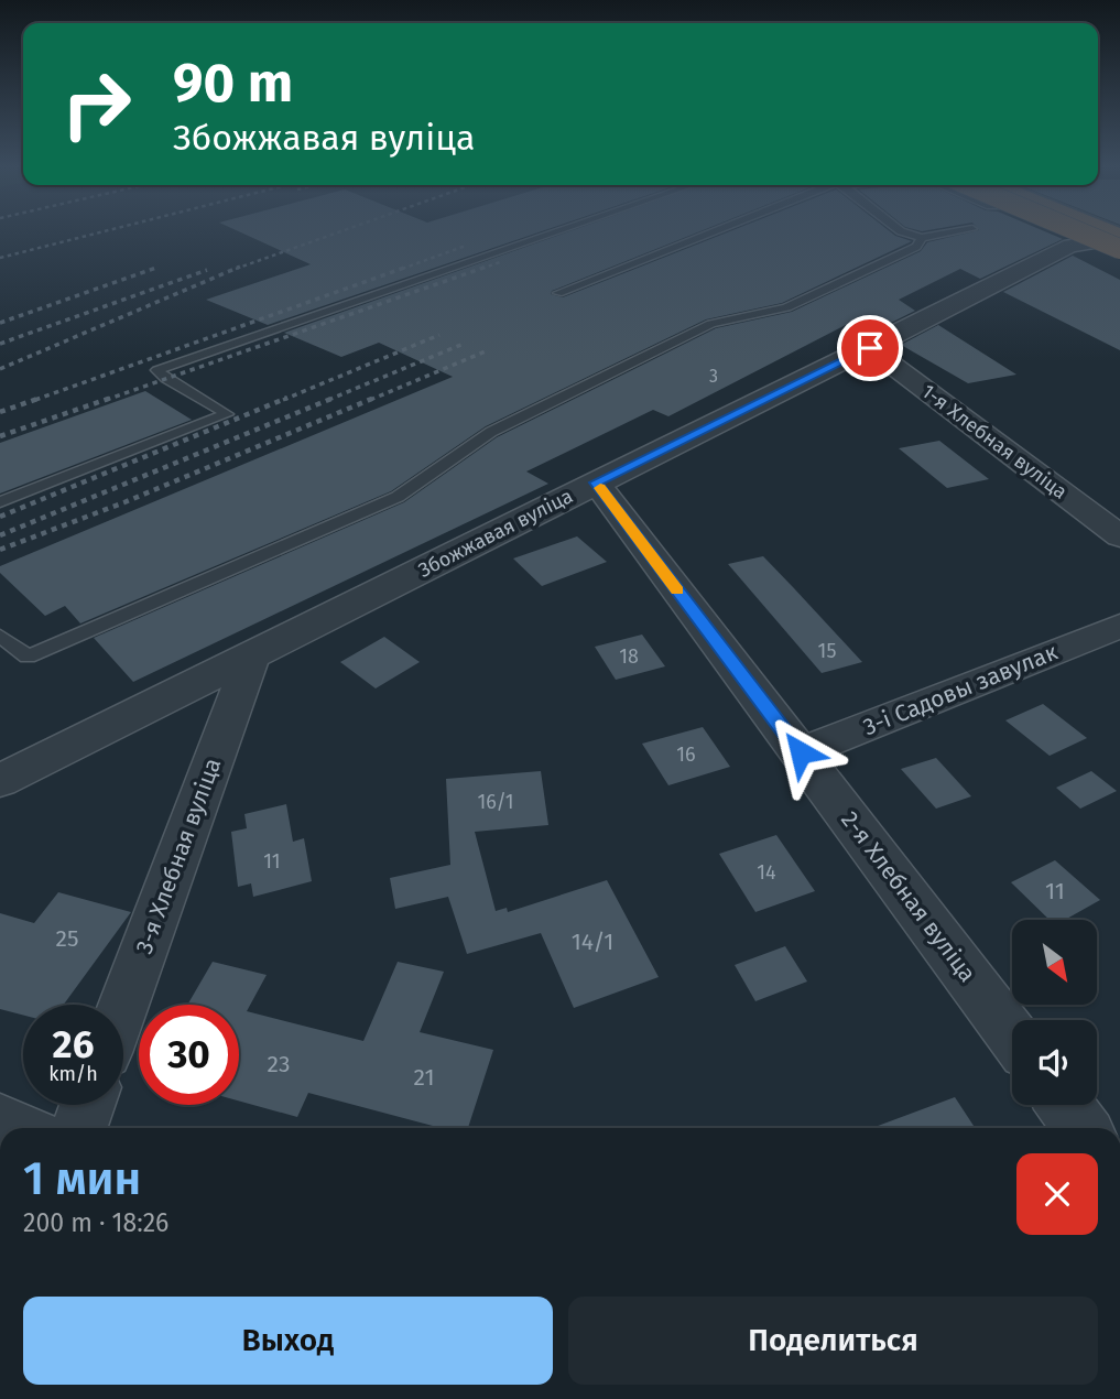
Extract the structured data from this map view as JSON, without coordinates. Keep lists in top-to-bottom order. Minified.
{"streets":{"street":["1-я Хлебная вуліца","Збожжавая вуліца","3-і Садовы завулак","3-я Хлебная вуліца","2-я Хлебная вуліца"]},"crossings":[["1-я Хлебная вуліца","Збожжавая вуліца"],["Збожжавая вуліца","3-я Хлебная вуліца"],["Збожжавая вуліца","2-я Хлебная вуліца"],["3-і Садовы завулак","2-я Хлебная вуліца"]],"house_numbers":["3","15","18","16","16/1","11","14","11","25","14/1","23","21"],"north":"bottom right","page":{"turn":["90 m","Збожжавая вуліца"],"speed":"26 km/h","limit":"30","heading":["1 мин","200 m · 18:26"],"buttons":["Выход","Поделиться"]}}
